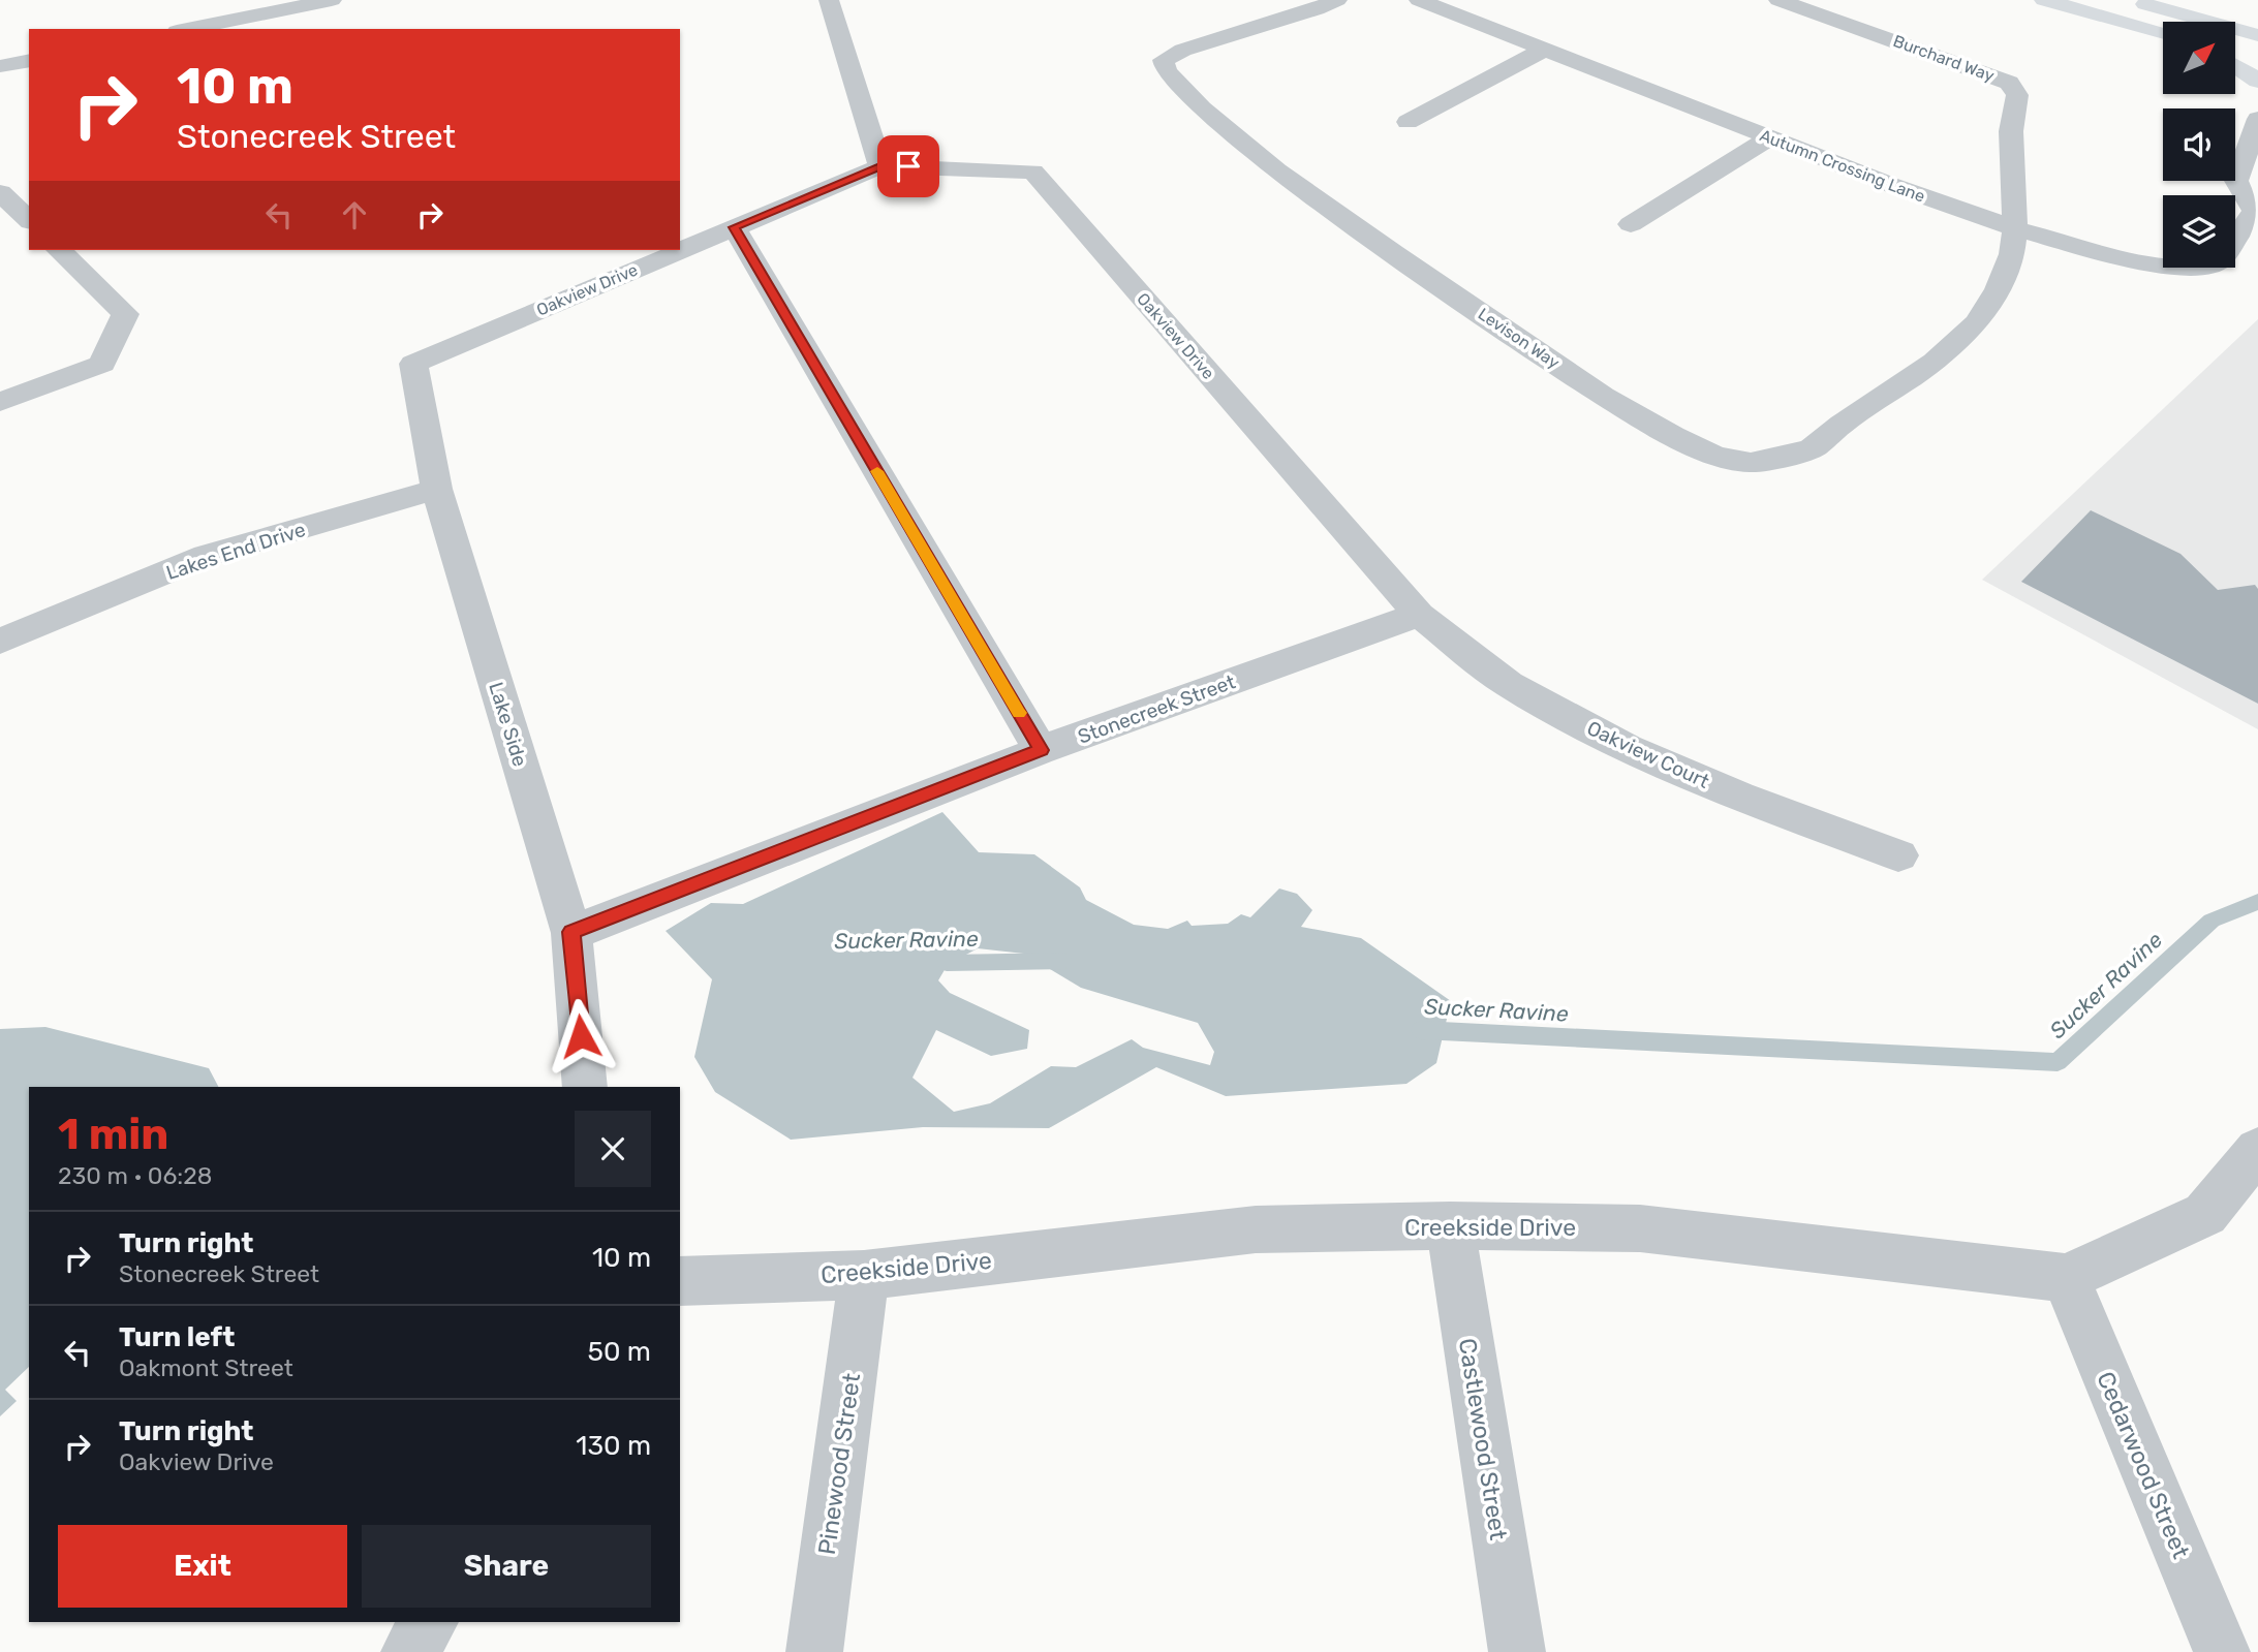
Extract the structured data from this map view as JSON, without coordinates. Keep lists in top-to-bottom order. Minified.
{"streets":{"street":["Burchard Way","Autumn Crossing Lane","Oakview Drive","Levison Way","Lakes End Drive","Stonecreek Street","Lake Side","Oakview Court","Creekside Drive","Castlewood Street","Pinewood Street","Cedarwood Street"]},"crossings":[["Burchard Way","Autumn Crossing Lane"],["Burchard Way","Levison Way"],["Autumn Crossing Lane","Levison Way"],["Oakview Drive","Stonecreek Street"],["Oakview Drive","Lake Side"],["Oakview Drive","Oakview Court"],["Lakes End Drive","Lake Side"],["Stonecreek Street","Lake Side"],["Stonecreek Street","Oakview Court"],["Creekside Drive","Castlewood Street"],["Creekside Drive","Pinewood Street"],["Creekside Drive","Cedarwood Street"]],"water":["Sucker Ravine"],"north":"top right","page":{"turn":["10 m","Stonecreek Street"],"heading":["1 min","230 m · 06:28"],"list":[{"name":"Turn right","note":"Stonecreek Street","value":"10 m"},{"name":"Turn left","note":"Oakmont Street","value":"50 m"},{"name":"Turn right","note":"Oakview Drive","value":"130 m"}],"buttons":["Exit","Share"]}}
